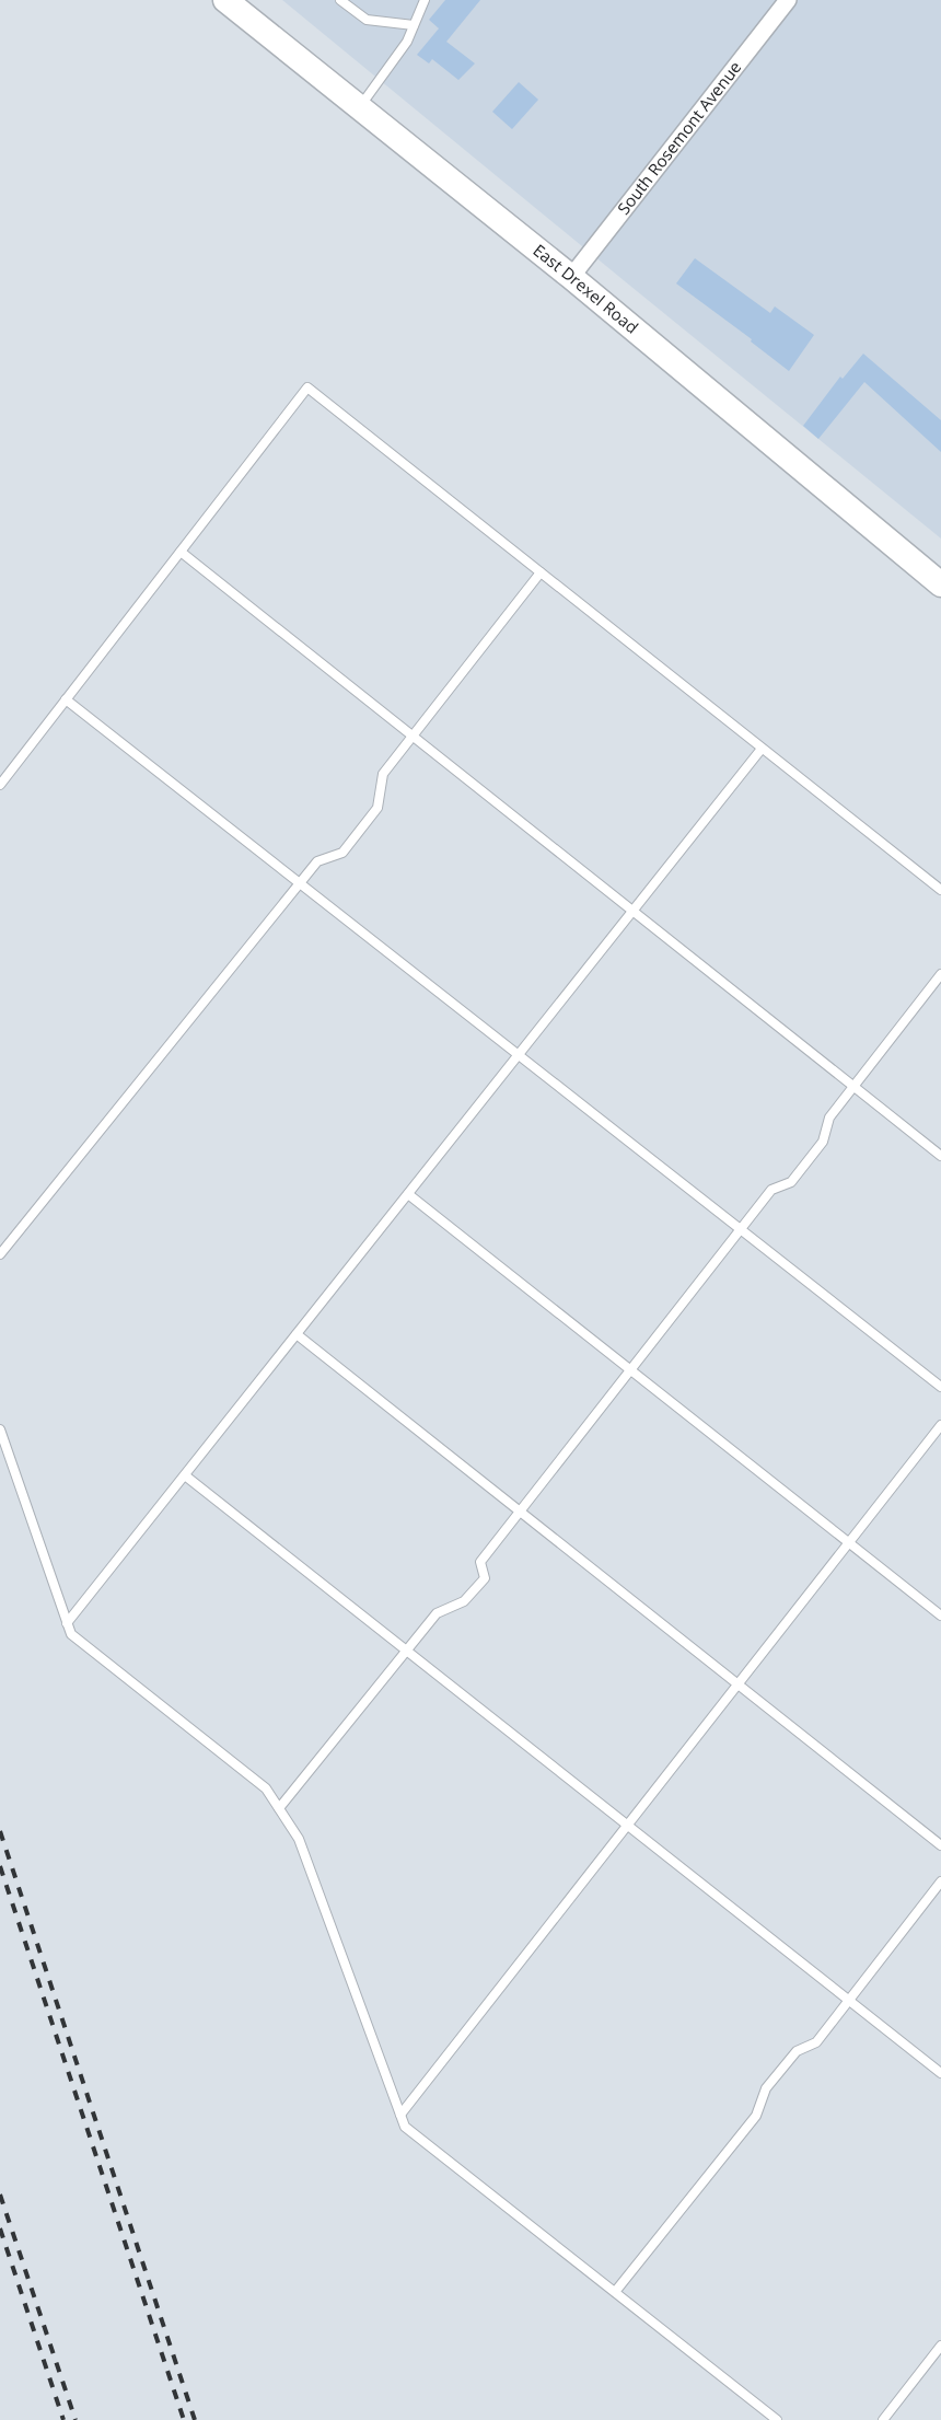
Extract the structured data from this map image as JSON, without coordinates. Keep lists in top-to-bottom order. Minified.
{"streets":{"street":["South Rosemont Avenue","East Drexel Road"]},"crossings":[["South Rosemont Avenue","East Drexel Road"]]}
